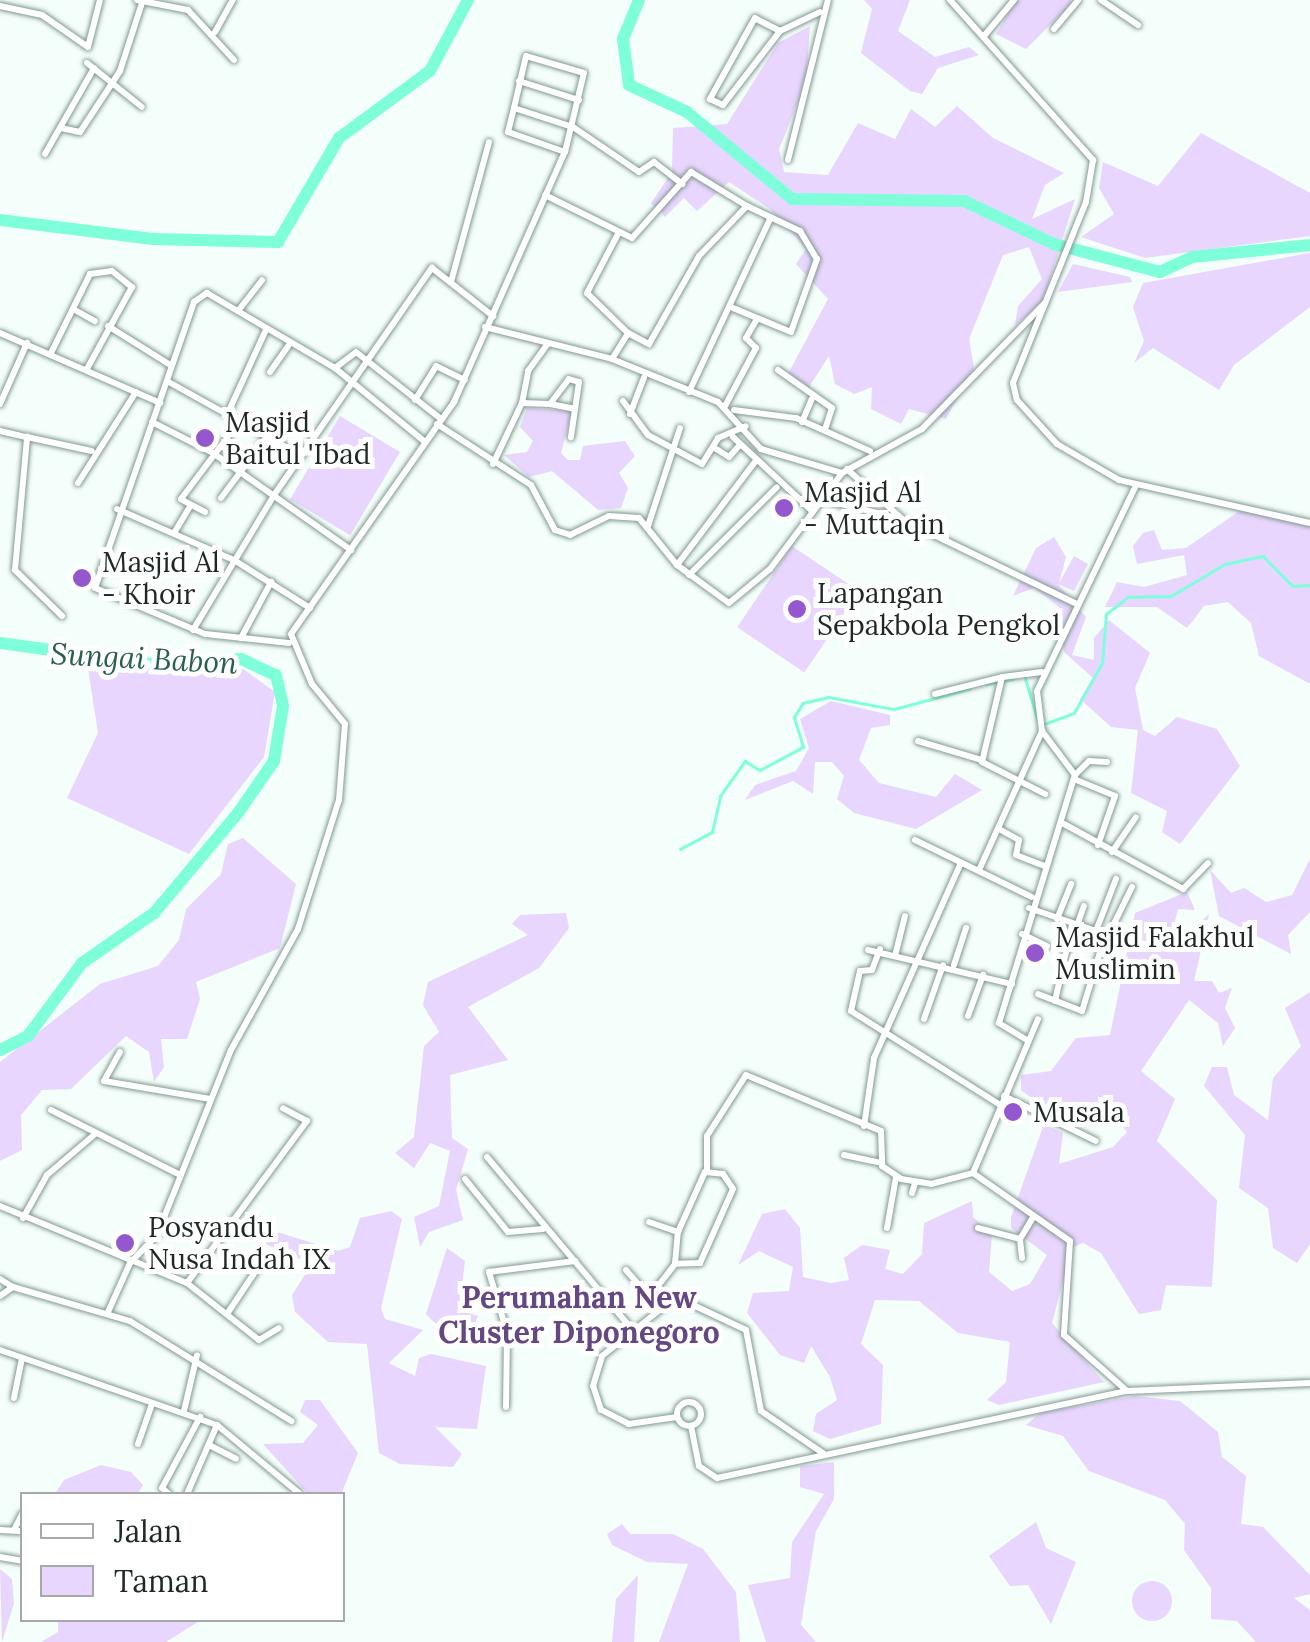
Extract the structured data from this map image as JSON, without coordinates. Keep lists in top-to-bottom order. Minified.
{"districts":["Perumahan New Cluster Diponegoro"],"water":["Sungai Babon"],"places":["Masjid Baitul 'Ibad","Masjid Al - Muttaqin","Masjid Al - Khoir","Lapangan Sepakbola Pengkol","Masjid Falakhul Muslimin","Musala","Posyandu Nusa Indah IX"],"legend":["Jalan","Taman"]}
